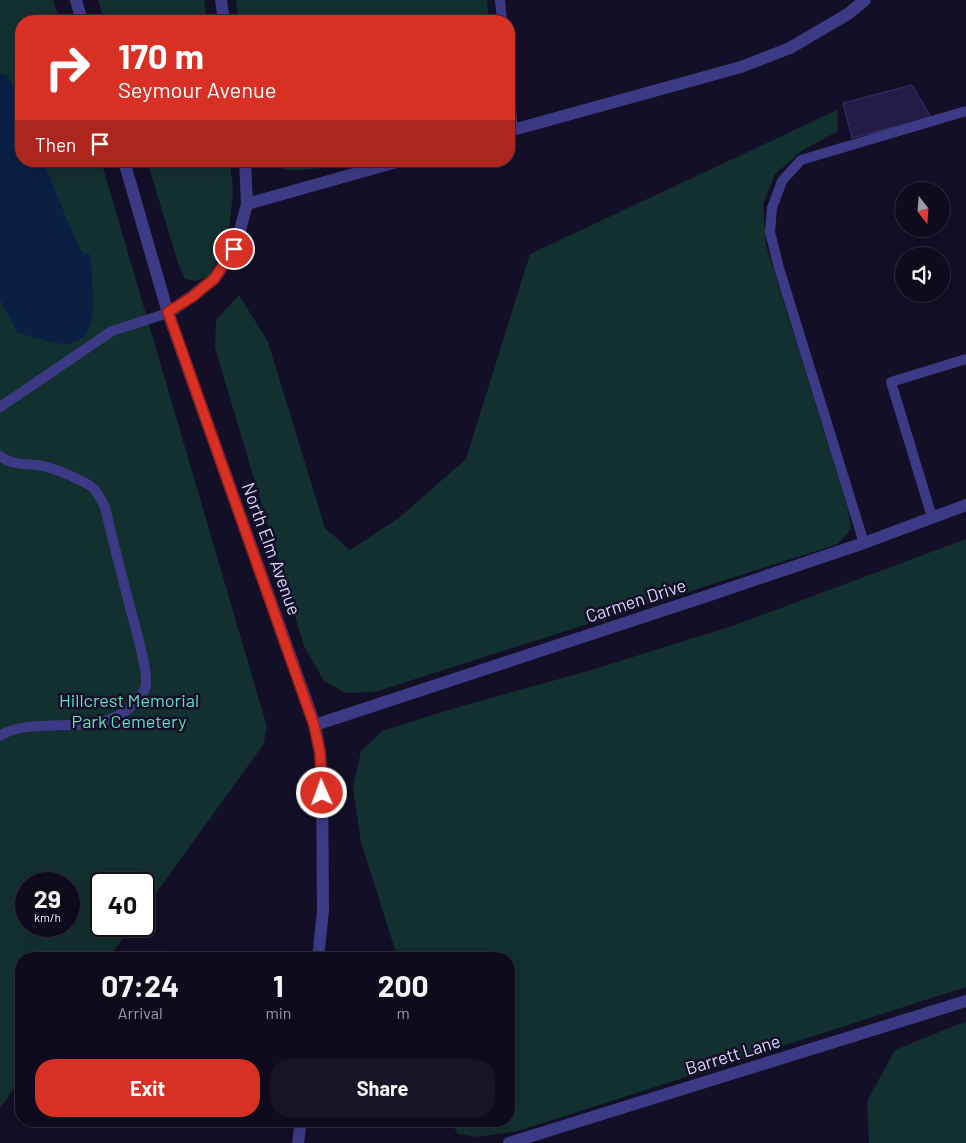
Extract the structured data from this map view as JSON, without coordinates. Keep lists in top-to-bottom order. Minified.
{"streets":{"street":["North Elm Avenue","Carmen Drive","Barrett Lane"]},"crossings":[["North Elm Avenue","Carmen Drive"]],"parks":["Hillcrest Memorial Park Cemetery"],"north":"bottom","page":{"turn":["170 m","Seymour Avenue"],"then":"Then","speed":"29 km/h","limit":"40","eta":["07:24","Arrival","1","min","200","m"],"buttons":["Exit","Share"]}}
